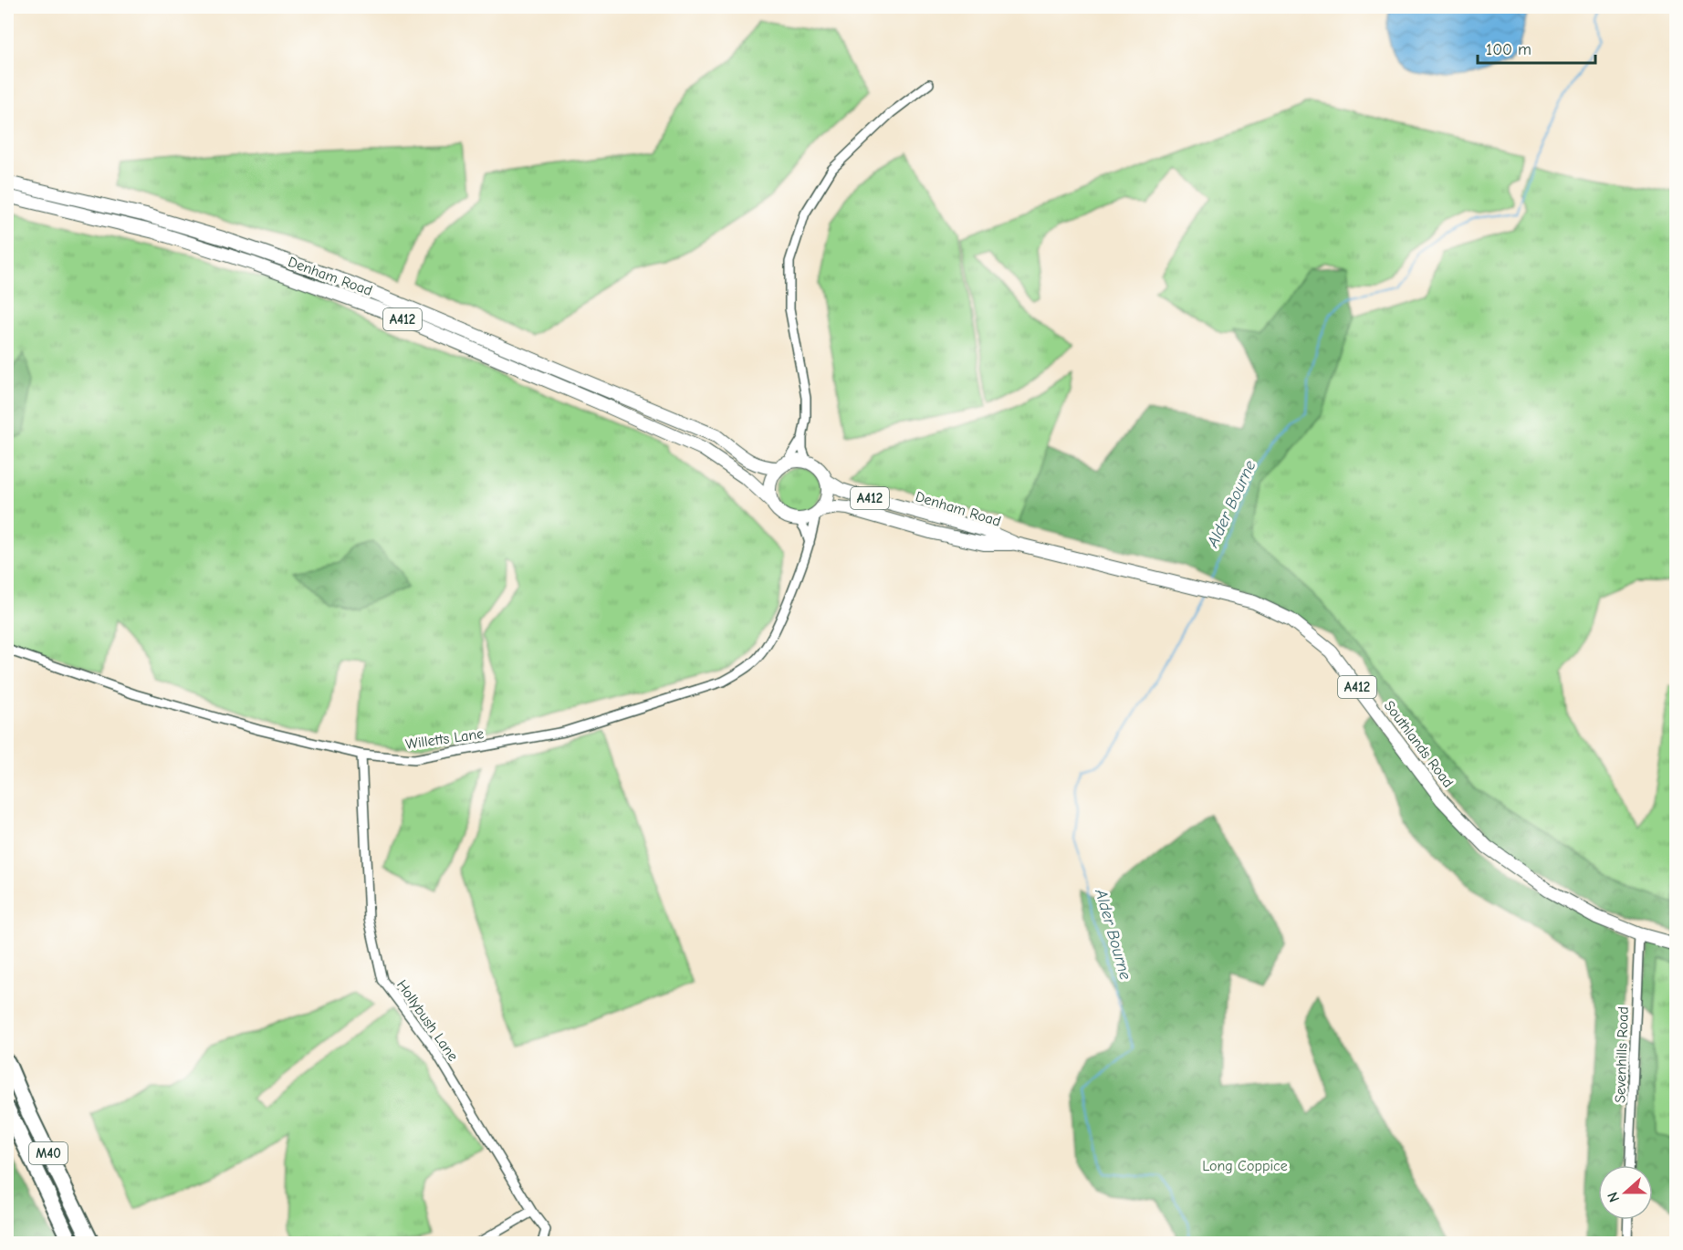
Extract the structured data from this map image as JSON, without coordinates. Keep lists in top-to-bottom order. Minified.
{"streets":{"highway":["M40"],"main road":["Denham Road","A412","Southlands Road"],"street":["Willetts Lane","Hollybush Lane","Sevenhills Road"]},"crossings":[["Denham Road","Willetts Lane"],["Denham Road","Southlands Road"],["A412","Southlands Road"],["A412","Sevenhills Road"],["Willetts Lane","Hollybush Lane"],["Southlands Road","Sevenhills Road"]],"water":["Alder Bourne"],"parks":["Long Coppice"],"scale_bar":"100 m","north":"left"}
